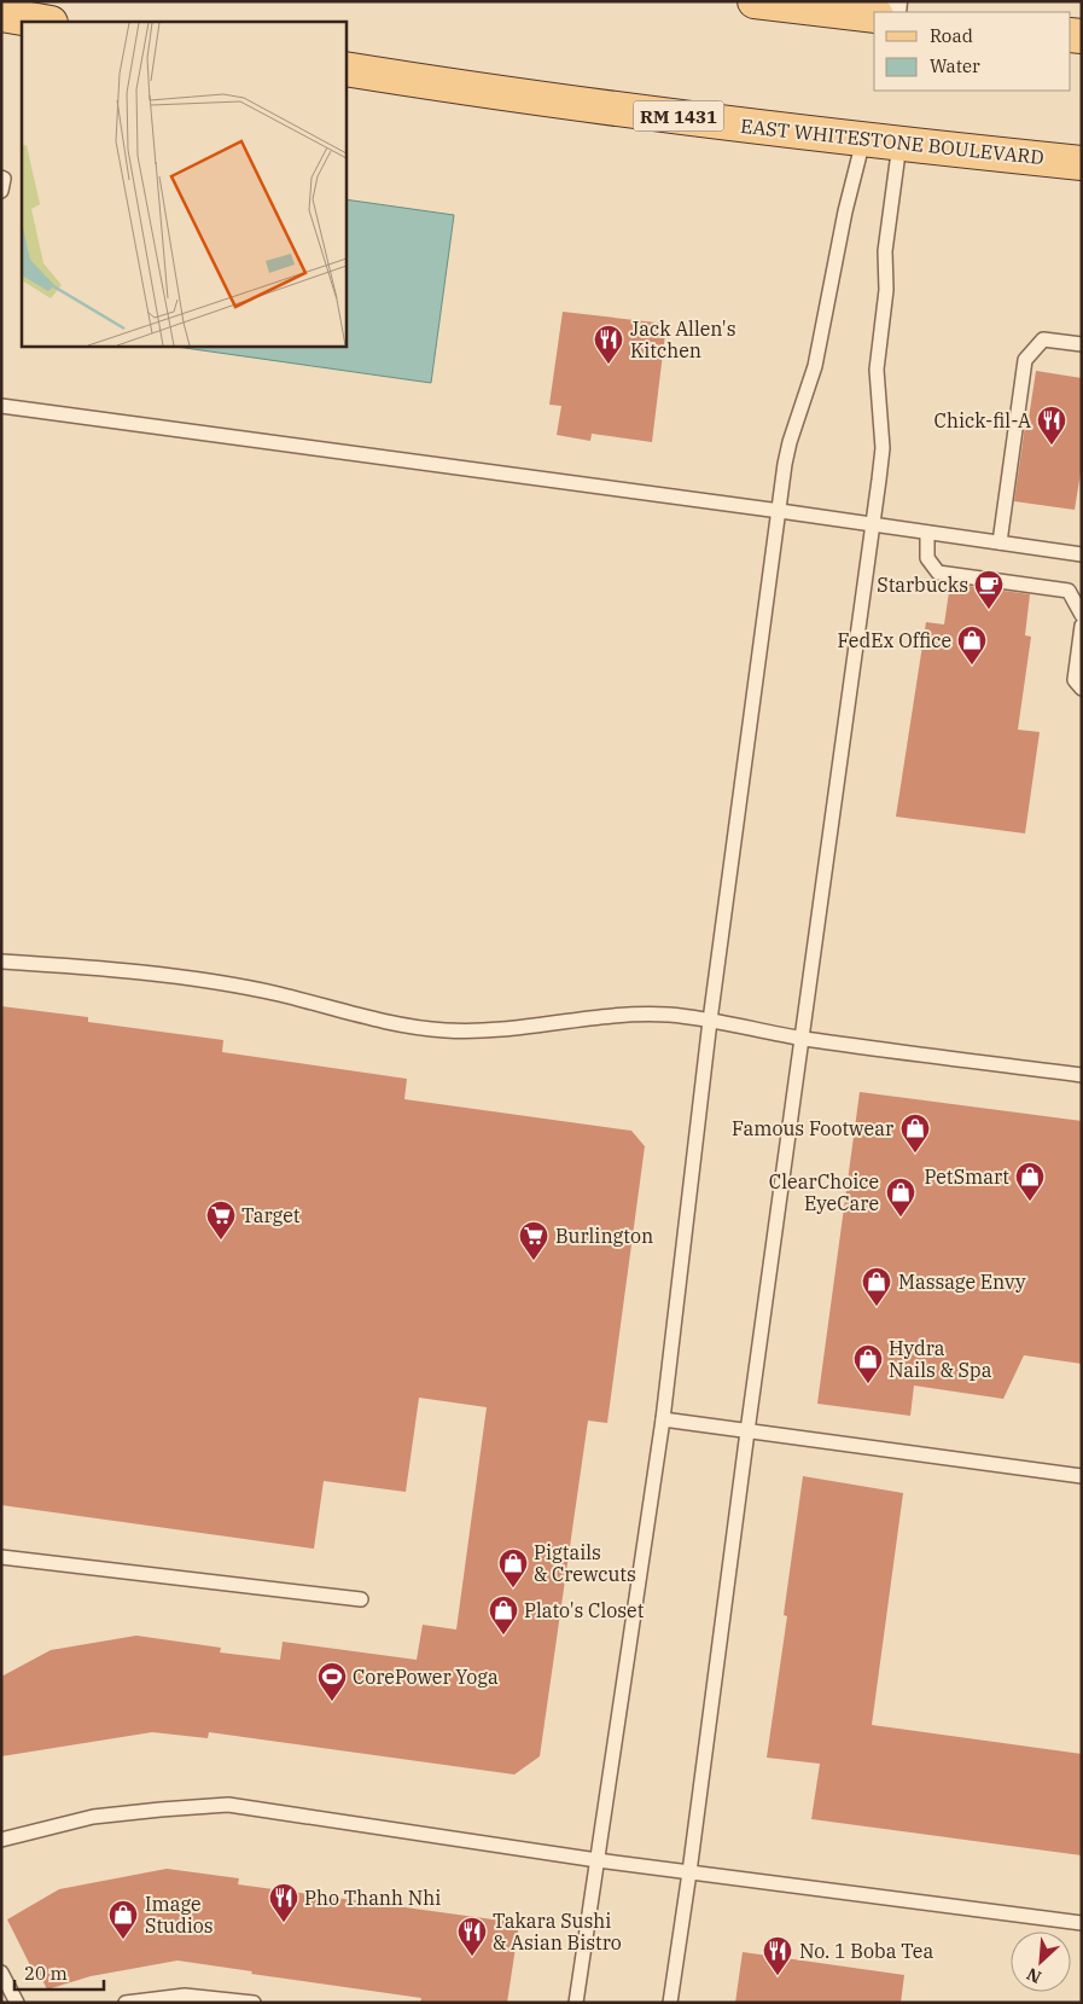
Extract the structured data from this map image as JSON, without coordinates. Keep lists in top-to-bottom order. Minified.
{"streets":{"main road":["RM 1431","EAST WHITESTONE BOULEVARD"]},"places":{"restaurant":["Jack Allen's Kitchen","Chick-fil-A","Pho Thanh Nhi","Takara Sushi & Asian Bistro","No. 1 Boba Tea"],"cafe":["Starbucks"],"shop":["FedEx Office","Famous Footwear","PetSmart","ClearChoice EyeCare","Massage Envy","Hydra Nails & Spa","Pigtails & Crewcuts","Plato's Closet","Image Studios"],"supermarket":["Target","Burlington"],"sports":["CorePower Yoga"]},"legend":["Road","Water"],"scale_bar":"20 m","north":"bottom left"}
